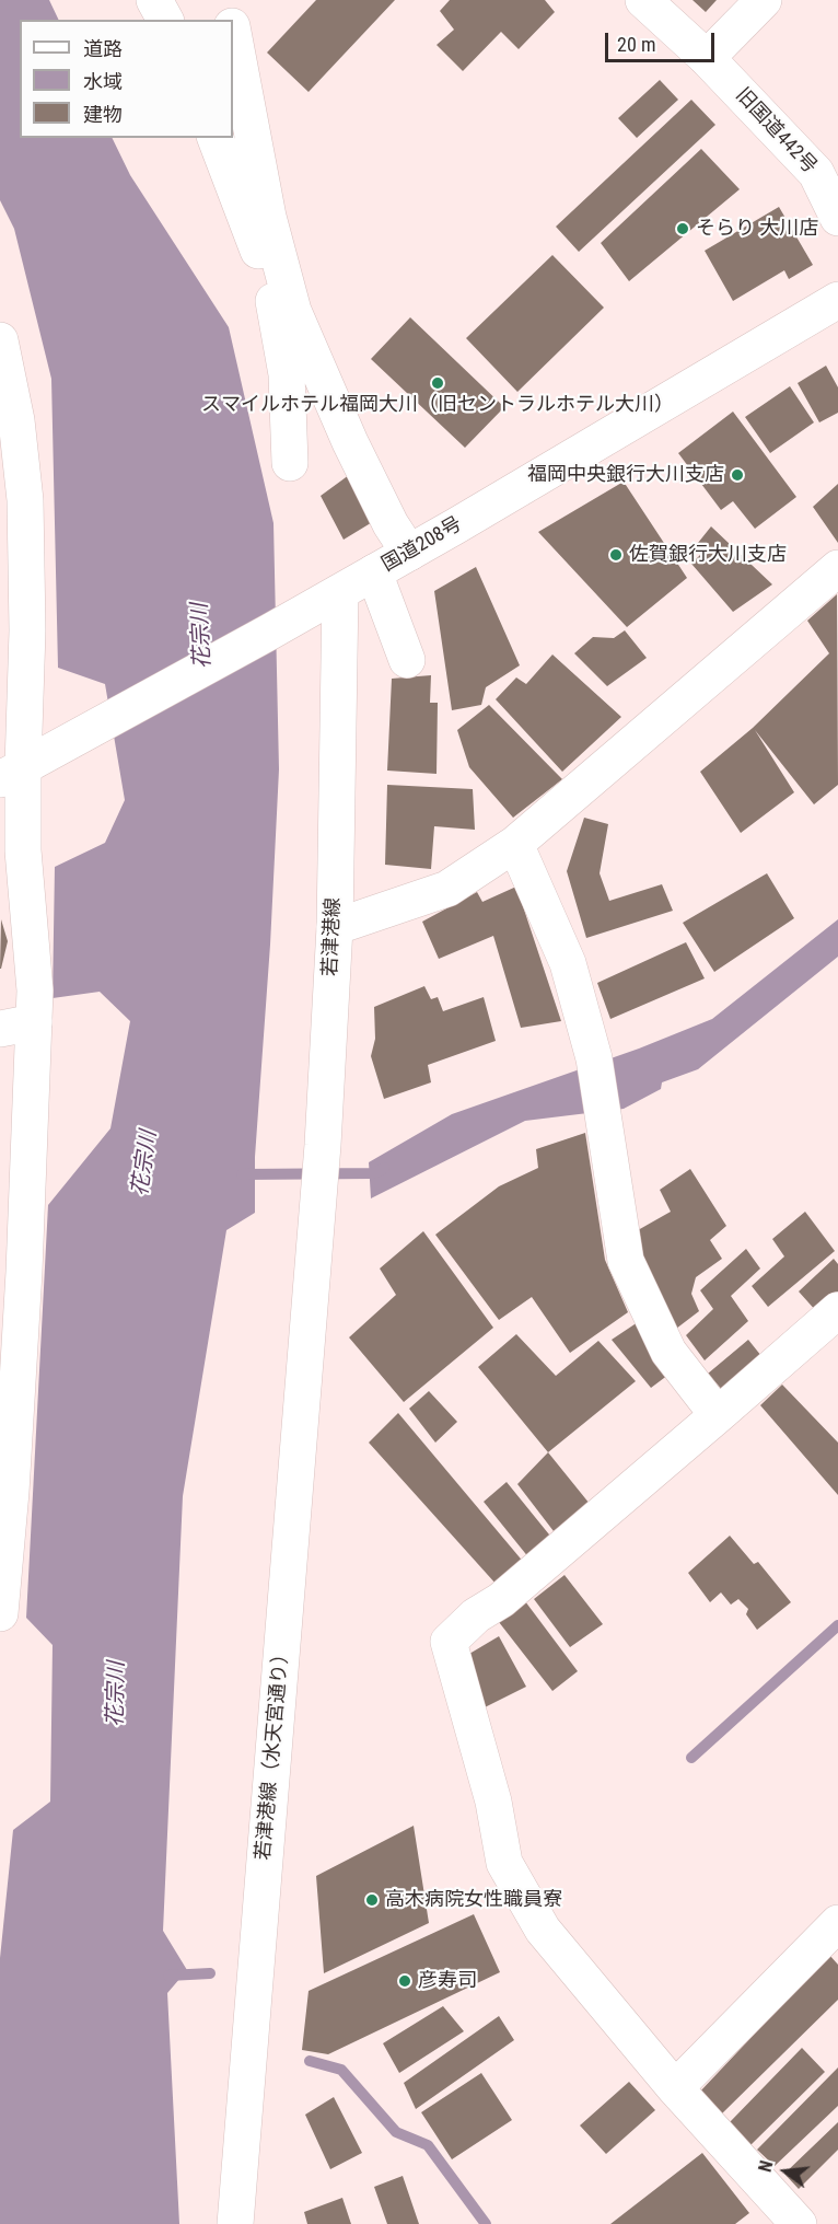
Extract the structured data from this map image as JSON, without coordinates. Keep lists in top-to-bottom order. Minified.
{"streets":{"main road":["旧国道442号","国道208号","若津港線","若津港線（水天宮通り）"]},"crossings":[["国道208号","若津港線"],["若津港線","若津港線（水天宮通り）"]],"water":["花宗川"],"places":["そらり 大川店","スマイルホテル福岡大川（旧セントラルホテル大川）","福岡中央銀行大川支店","佐賀銀行大川支店","高木病院女性職員寮","彦寿司"],"legend":["道路","水域","建物"],"scale_bar":"20 m","north":"left"}
